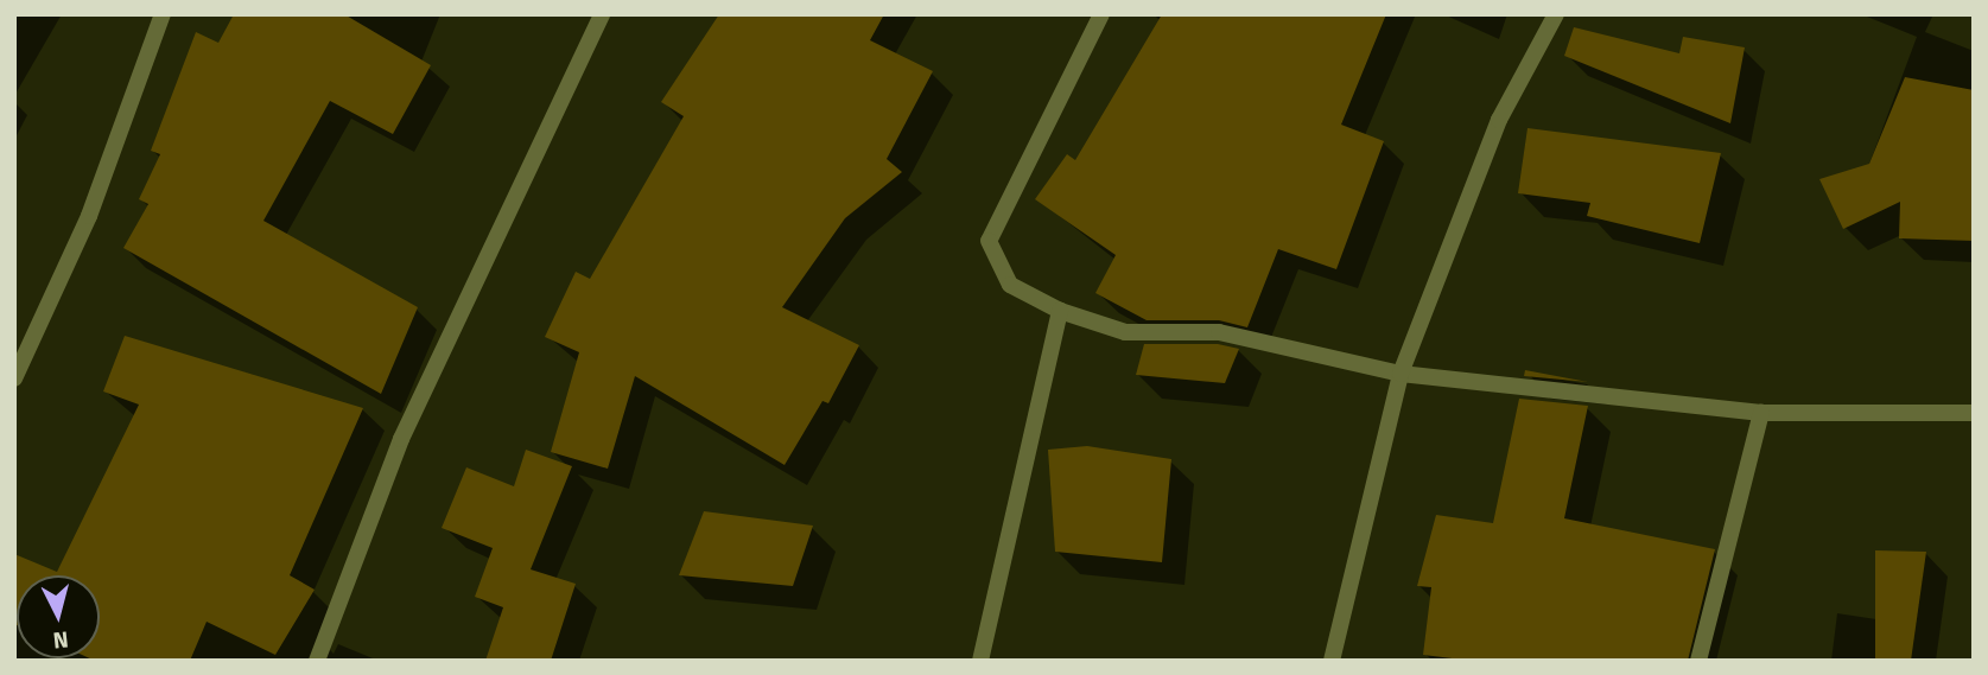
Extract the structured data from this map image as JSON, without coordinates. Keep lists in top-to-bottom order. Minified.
{"north":"bottom"}
